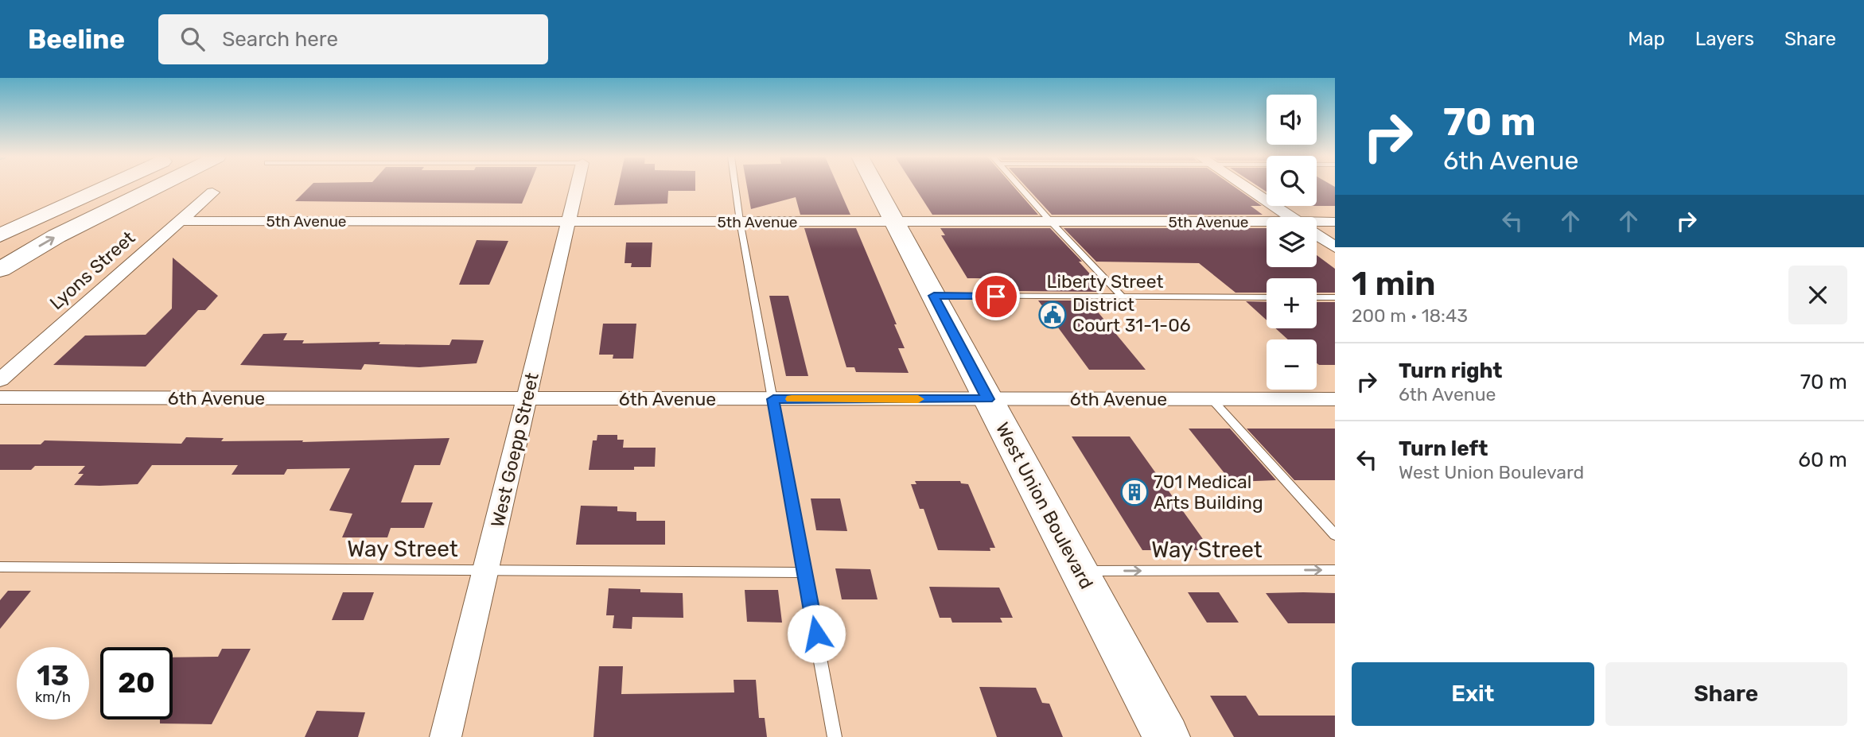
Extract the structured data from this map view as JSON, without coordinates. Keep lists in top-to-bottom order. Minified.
{"streets":{"main road":["West Union Boulevard"],"street":["5th Avenue","Lyons Street","6th Avenue","West Goepp Street"],"lane":["Liberty Street","Way Street"]},"crossings":[["5th Avenue","Lyons Street"],["5th Avenue","West Goepp Street"],["5th Avenue","West Union Boulevard"],["Liberty Street","West Union Boulevard"],["6th Avenue","West Goepp Street"],["6th Avenue","West Union Boulevard"],["West Goepp Street","Way Street"],["West Union Boulevard","Way Street"]],"places":{"public building":["District Court 31-1-06"],"building":["701 Medical Arts Building"]},"page":{"header":"Beeline","search":"Search here","nav":["Map","Layers","Share"],"turn":["70 m","6th Avenue"],"map_buttons":["+","−"],"heading":["1 min","200 m · 18:43"],"list":[{"name":"Turn right","note":"6th Avenue","value":"70 m"},{"name":"Turn left","note":"West Union Boulevard","value":"60 m"}],"speed":"13 km/h","limit":"20","buttons":["Exit","Share"]}}
